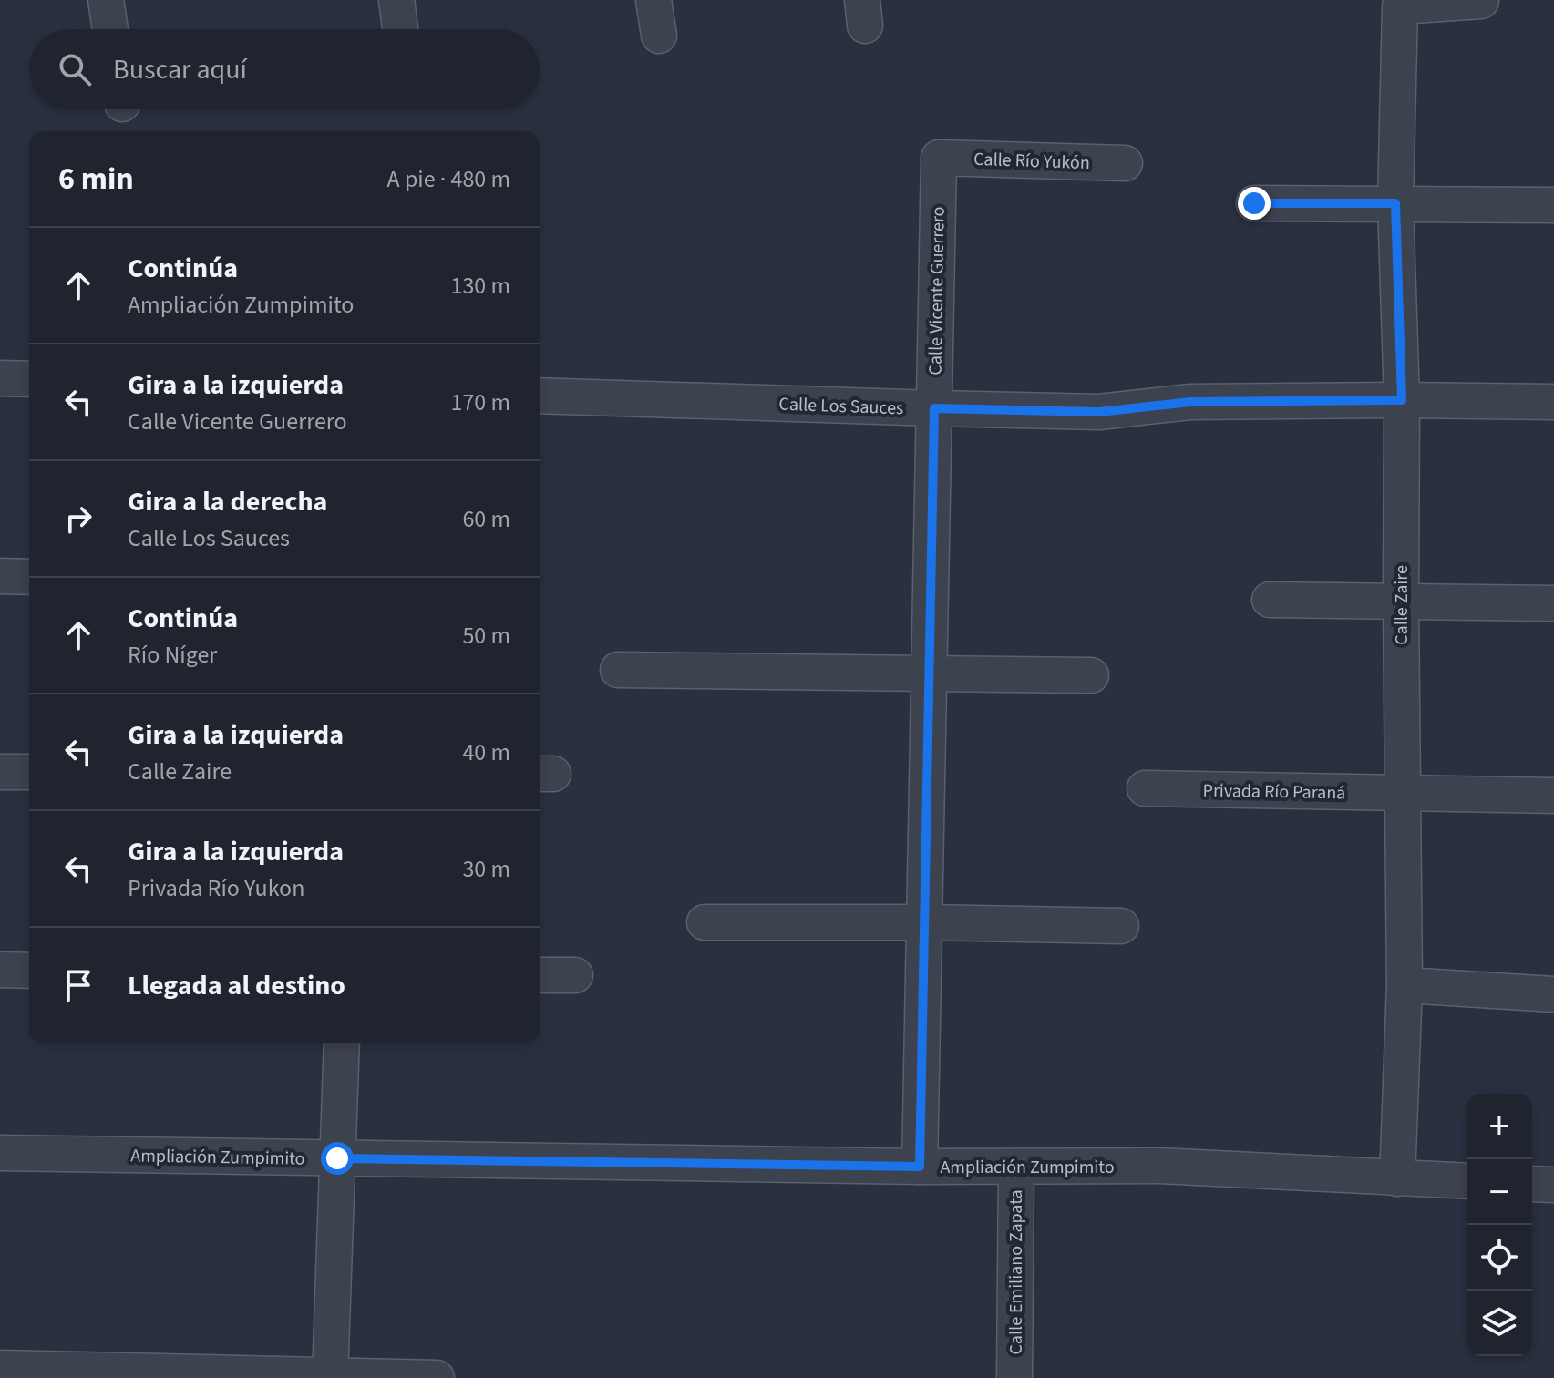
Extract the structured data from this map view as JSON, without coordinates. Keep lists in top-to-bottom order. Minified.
{"streets":{"street":["Calle Río Yukón","Calle Vicente Guerrero","Calle Los Sauces","Calle Zaire","Privada Río Paraná","Ampliación Zumpimito","Calle Emiliano Zapata"]},"crossings":[["Calle Río Yukón","Calle Vicente Guerrero"],["Calle Vicente Guerrero","Calle Los Sauces"],["Calle Vicente Guerrero","Ampliación Zumpimito"],["Calle Los Sauces","Calle Zaire"],["Calle Zaire","Privada Río Paraná"],["Calle Zaire","Ampliación Zumpimito"],["Ampliación Zumpimito","Calle Emiliano Zapata"]],"page":{"search":"Buscar aquí","heading":["6 min","A pie · 480 m"],"list":[["Continúa","Ampliación Zumpimito","130 m"],["Gira a la izquierda","Calle Vicente Guerrero","170 m"],["Gira a la derecha","Calle Los Sauces","60 m"],["Continúa","Río Níger","50 m"],["Gira a la izquierda","Calle Zaire","40 m"],["Gira a la izquierda","Privada Río Yukon","30 m"],"Llegada al destino"],"map_buttons":["+","−"]}}
